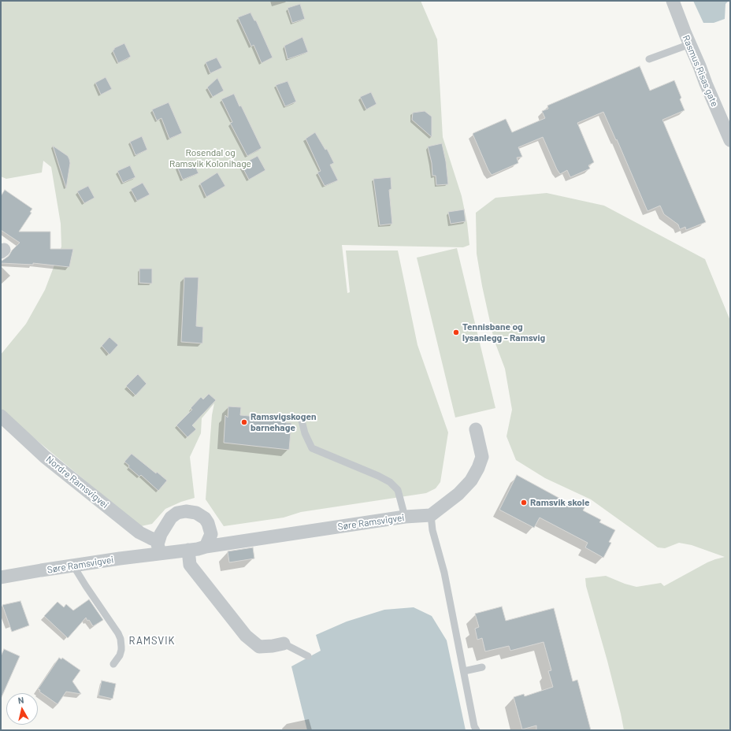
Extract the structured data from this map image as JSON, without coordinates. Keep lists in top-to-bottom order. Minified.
{"streets":{"street":["Rasmus Risas gate","Nordre Ramsvigvei","Søre Ramsvigvei"]},"crossings":[["Nordre Ramsvigvei","Søre Ramsvigvei"]],"districts":["RAMSVIK"],"parks":["Rosendal og Ramsvik Kolonihage"],"places":["Tennisbane og lysanlegg - Ramsvig","Ramsvigskogen barnehage","Ramsvik skole"],"north":"top"}
